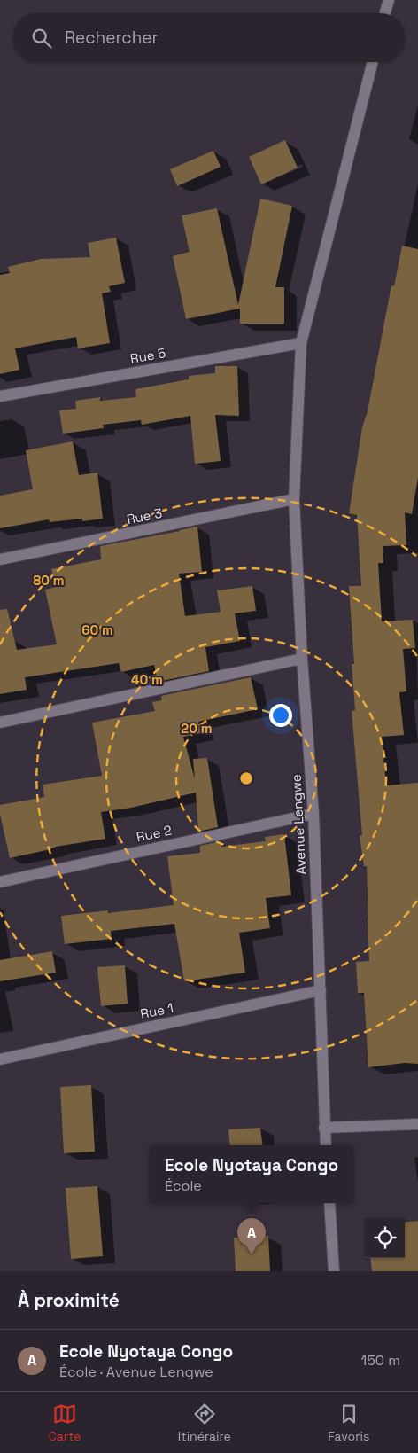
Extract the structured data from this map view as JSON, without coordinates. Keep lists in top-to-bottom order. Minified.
{"streets":{"street":["Rue 5","Rue 3","Avenue Lengwe","Rue 2","Rue 1"]},"crossings":[["Rue 5","Avenue Lengwe"],["Rue 3","Avenue Lengwe"],["Avenue Lengwe","Rue 2"],["Avenue Lengwe","Rue 1"]],"page":{"search":"Rechercher","popup":["Ecole Nyotaya Congo","École"],"pins":"A","heading":"À proximité","list":[{"mark":"A","name":"Ecole Nyotaya Congo","note":"École · Avenue Lengwe","value":"150 m"}],"nav":["Carte","Itinéraire","Favoris"]},"rings":["80 m","60 m","40 m","20 m"]}
